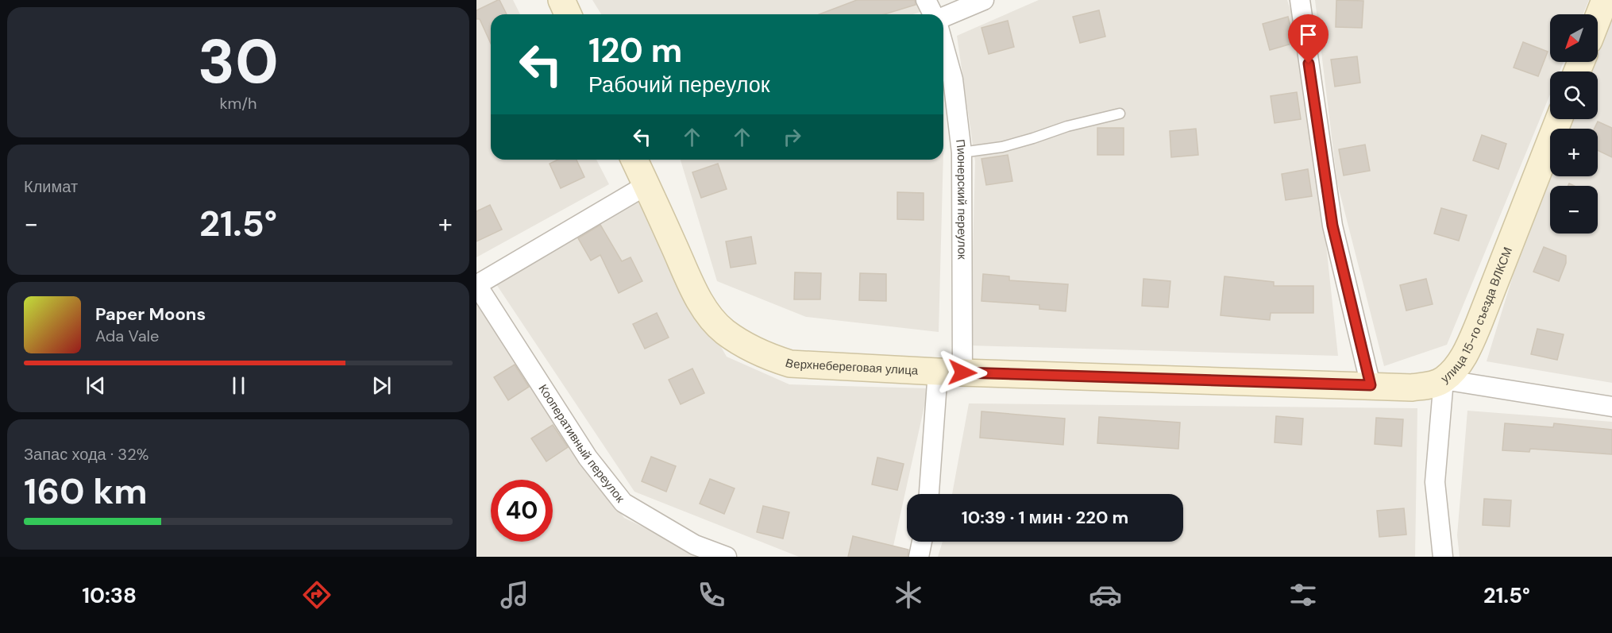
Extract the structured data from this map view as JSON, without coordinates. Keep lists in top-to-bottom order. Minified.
{"streets":{"street":["Пионерский переулок","улица 15-го съезда ВЛКСМ","Верхнебереговая улица","Кооперативный переулок"]},"crossings":[["Пионерский переулок","Верхнебереговая улица"],["улица 15-го съезда ВЛКСМ","Верхнебереговая улица"]],"north":"bottom left","page":{"tile":[["30","km/h"],"Климат",["Запас хода · 32%","160 km"]],"map_buttons":["+","−"],"turn":["120 m","Рабочий переулок"],"heat":["−","21.5°","+"],"song":["Paper Moons","Ada Vale"],"limit":"40","trip":"10:39 · 1 мин · 220 m","tabs":["10:38","21.5°"]}}
